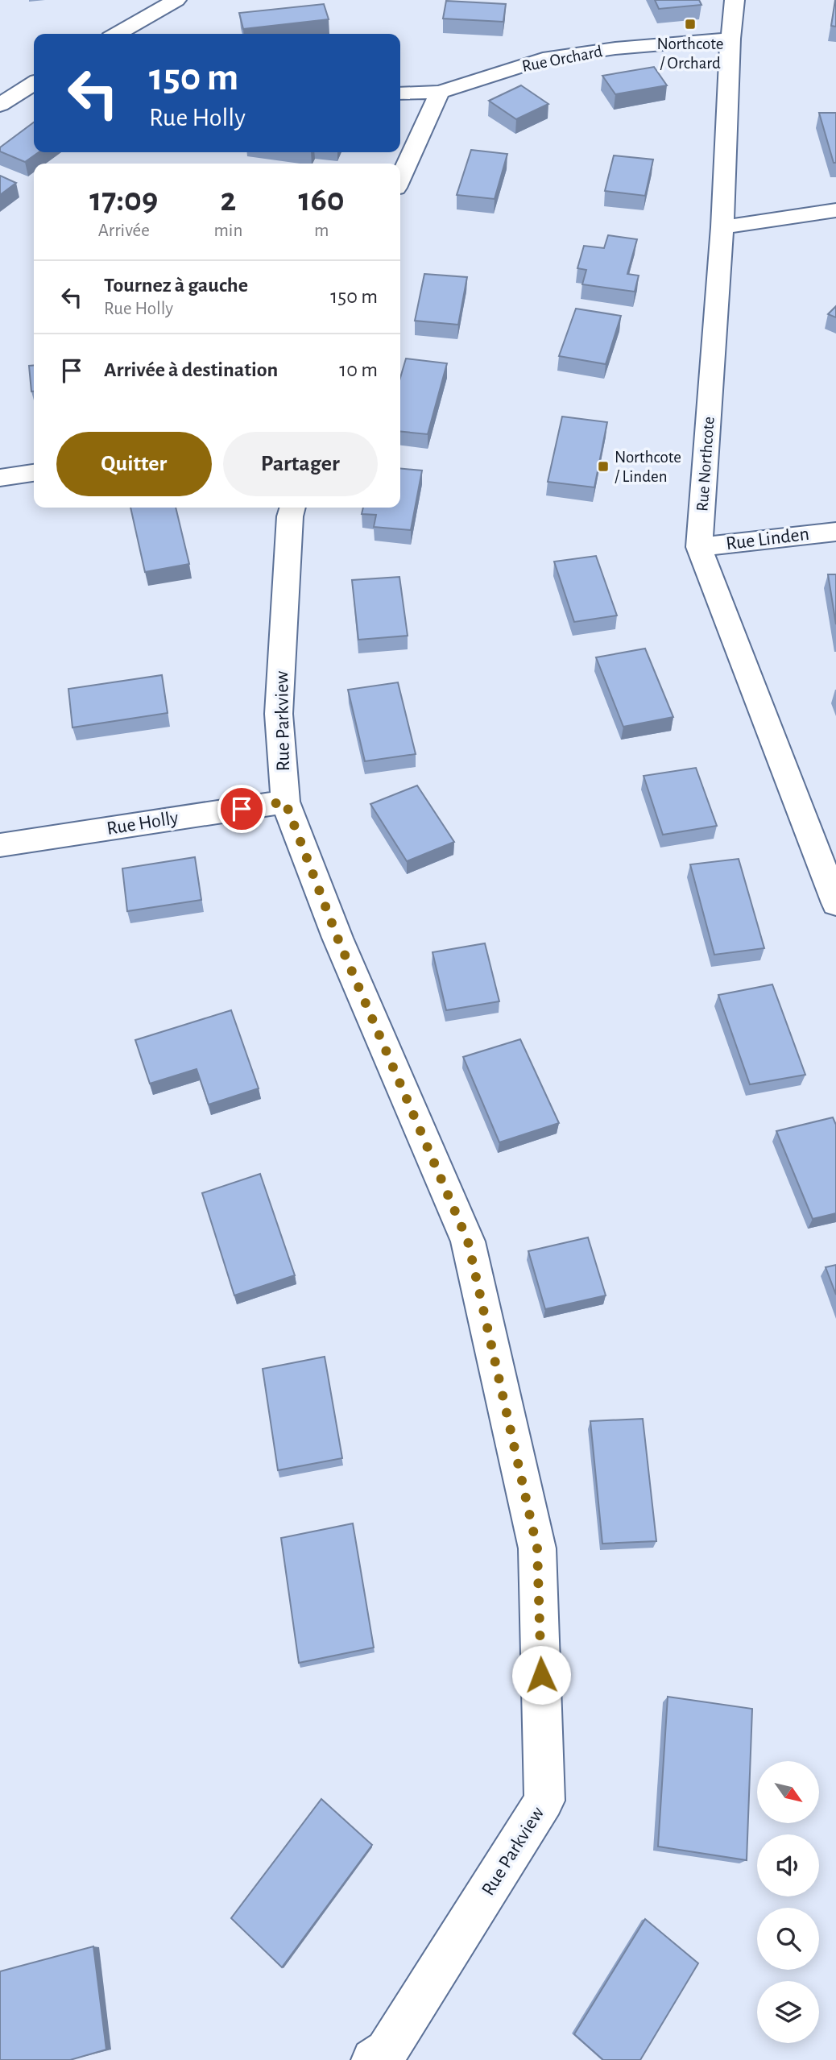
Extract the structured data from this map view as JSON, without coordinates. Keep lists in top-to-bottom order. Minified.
{"streets":{"street":["Rue Orchard","Rue Northcote","Rue Linden","Rue Parkview","Rue Holly"]},"crossings":[["Rue Orchard","Rue Northcote"],["Rue Northcote","Rue Linden"],["Rue Parkview","Rue Holly"]],"places":{"transit":["Northcote / Orchard","Northcote / Linden"]},"north":"bottom right","page":{"turn":["150 m","Rue Holly"],"eta":["17:09","Arrivée","2","min","160","m"],"list":[{"name":"Tournez à gauche","note":"Rue Holly","value":"150 m"},{"name":"Arrivée à destination","value":"10 m"}],"buttons":["Quitter","Partager"]}}
